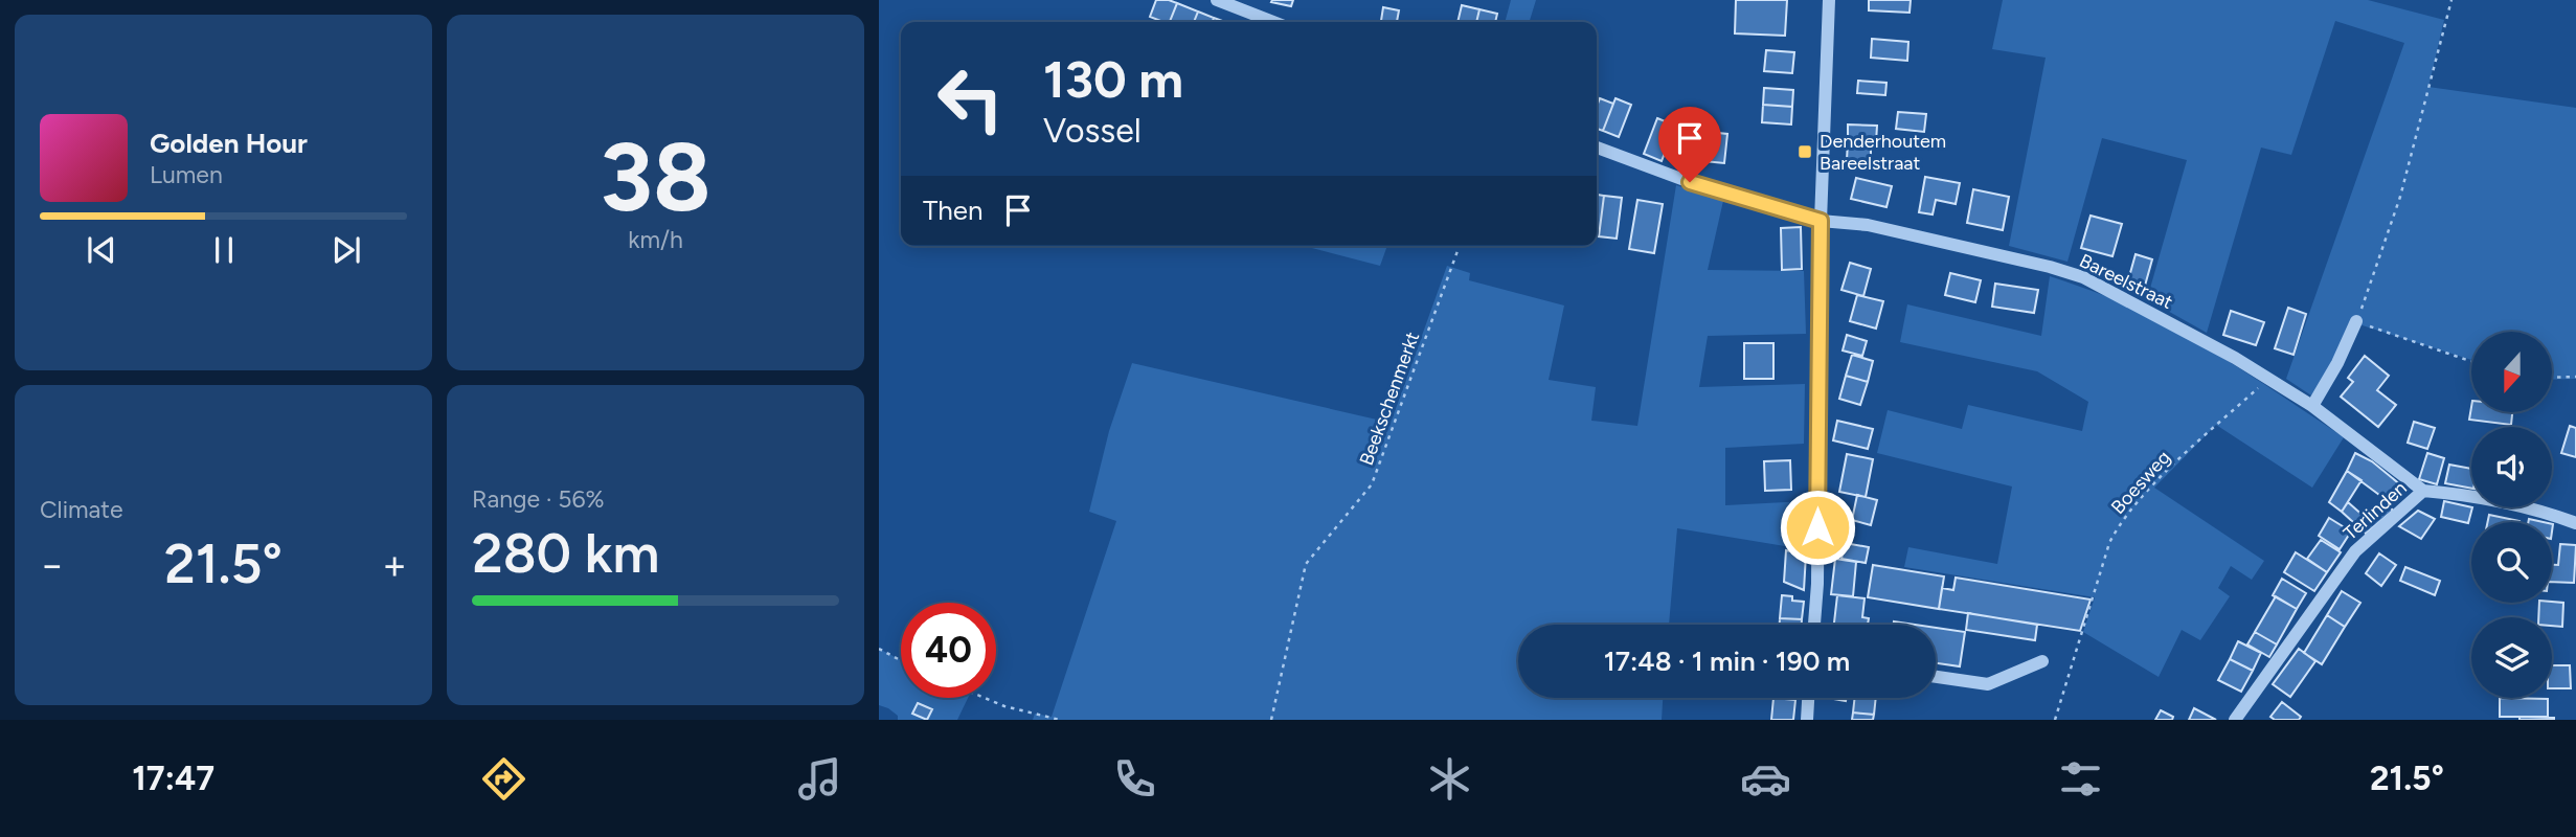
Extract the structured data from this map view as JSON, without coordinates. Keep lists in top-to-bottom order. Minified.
{"streets":{"street":["Bareelstraat","Terlinden"],"path":["Beekschenmerkt","Boesweg"]},"crossings":[["Bareelstraat","Boesweg"],["Bareelstraat","Terlinden"]],"places":{"transit":["Denderhoutem Bareelstraat"]},"north":"bottom","page":{"tile":[["38","km/h"],"Climate",["Range · 56%","280 km"]],"turn":["130 m","Vossel"],"song":["Golden Hour","Lumen"],"then":"Then","heat":["−","21.5°","+"],"limit":"40","trip":"17:48 · 1 min · 190 m","tabs":["17:47","21.5°"]}}
